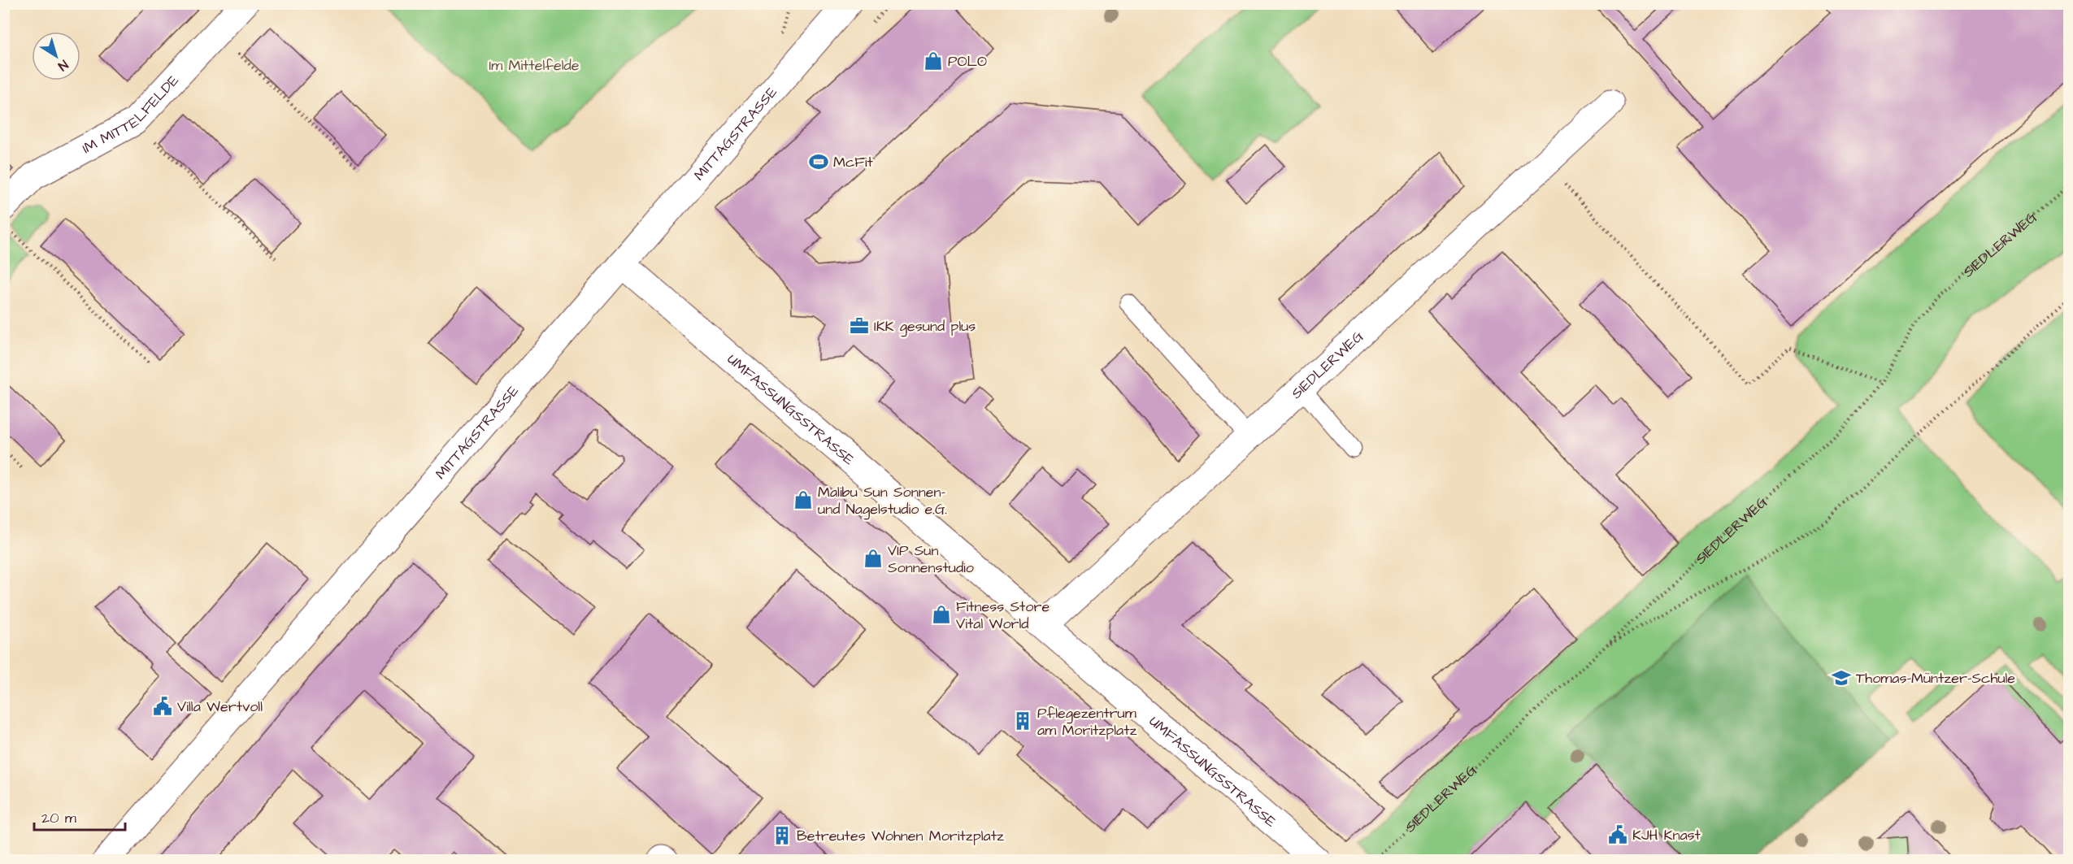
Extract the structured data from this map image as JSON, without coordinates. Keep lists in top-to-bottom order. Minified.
{"streets":{"street":["IM MITTELFELDE","MITTAGSTRASSE","SIEDLERWEG","UMFASSUNGSSTRASSE"]},"crossings":[["MITTAGSTRASSE","UMFASSUNGSSTRASSE"],["SIEDLERWEG","UMFASSUNGSSTRASSE"]],"parks":["Im Mittelfelde"],"places":{"shop":["POLO","Malibu Sun Sonnen- und Nagelstudio e.G.","VIP Sun Sonnenstudio","Fitness Store Vital World"],"sports":["McFit"],"office":["IKK gesund plus"],"school or university":["Thomas-Müntzer-Schule"],"public building":["Villa Wertvoll","KJH Knast"],"building":["Pflegezentrum am Moritzplatz","Betreutes Wohnen Moritzplatz"]},"scale_bar":"20 m","north":"bottom right"}
